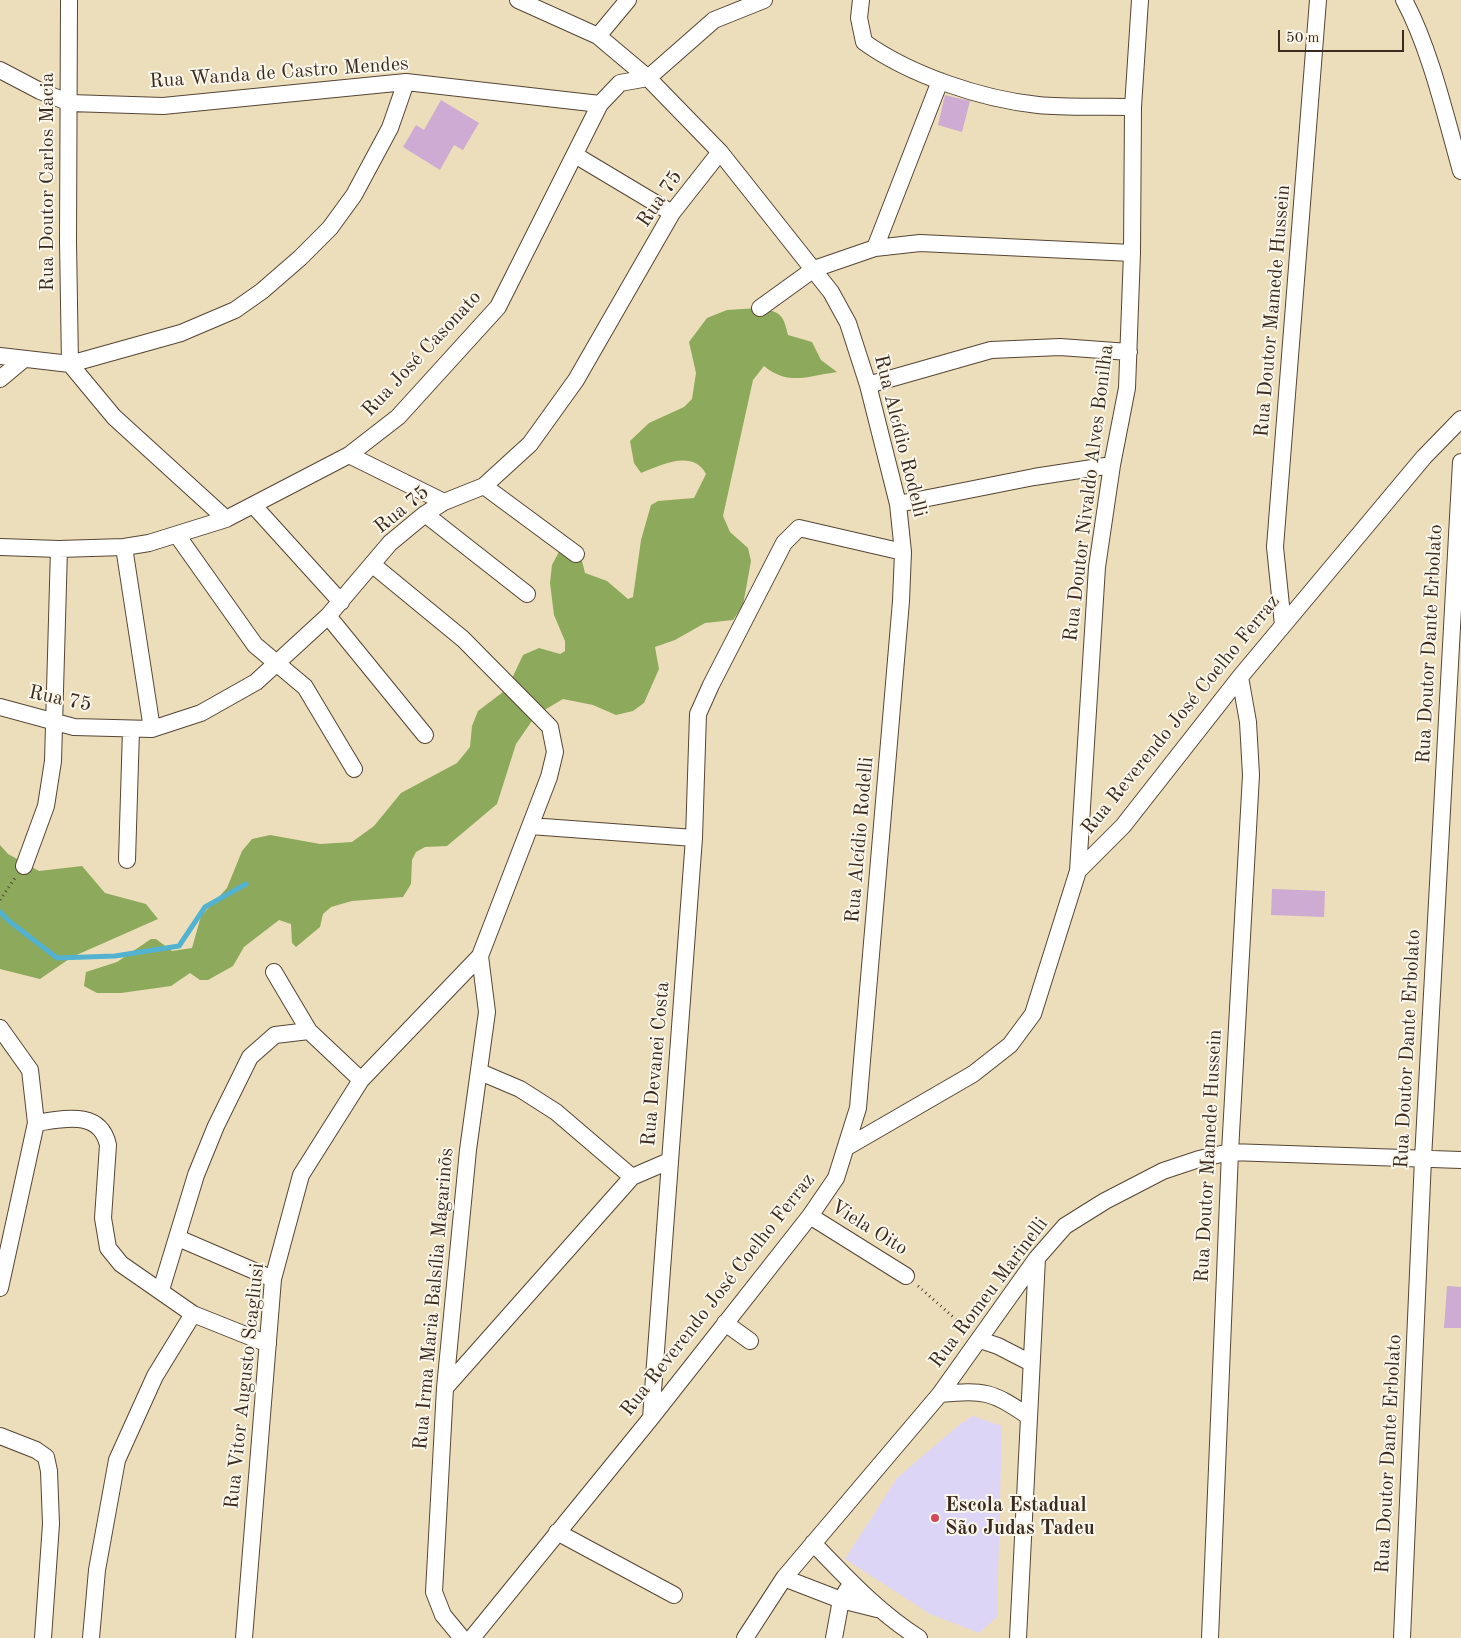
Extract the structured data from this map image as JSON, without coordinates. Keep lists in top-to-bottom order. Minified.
{"streets":{"street":["Rua Wanda de Castro Mendes","Rua Doutor Carlos Macia","Rua 75","Rua Doutor Mamede Hussein","Rua José Casonato","Rua Alcídio Rodelli","Rua Doutor Nivaldo Alves Bonilha","Rua Doutor Dante Erbolato","Rua Reverendo José Coelho Ferraz","Rua Devanei Costa","Viela Oito","Rua Romeu Marinelli","Rua Irma Maria Balsília Magarinõs","Rua Vitor Augusto Scagliusi"]},"crossings":[["Rua Wanda de Castro Mendes","Rua Doutor Carlos Macia"],["Rua Wanda de Castro Mendes","Rua José Casonato"],["Rua 75","Rua Alcídio Rodelli"],["Rua 75","Rua Vitor Augusto Scagliusi"],["Rua Doutor Mamede Hussein","Rua Reverendo José Coelho Ferraz"],["Rua Doutor Mamede Hussein","Rua Romeu Marinelli"],["Rua Alcídio Rodelli","Rua Reverendo José Coelho Ferraz"],["Rua Alcídio Rodelli","Rua Devanei Costa"],["Rua Doutor Nivaldo Alves Bonilha","Rua Reverendo José Coelho Ferraz"],["Rua Doutor Dante Erbolato","Rua Romeu Marinelli"],["Rua Reverendo José Coelho Ferraz","Rua Devanei Costa"],["Rua Reverendo José Coelho Ferraz","Viela Oito"],["Rua Irma Maria Balsília Magarinõs","Rua Vitor Augusto Scagliusi"]],"places":["Escola Estadual São Judas Tadeu"],"scale_bar":"50 m"}
